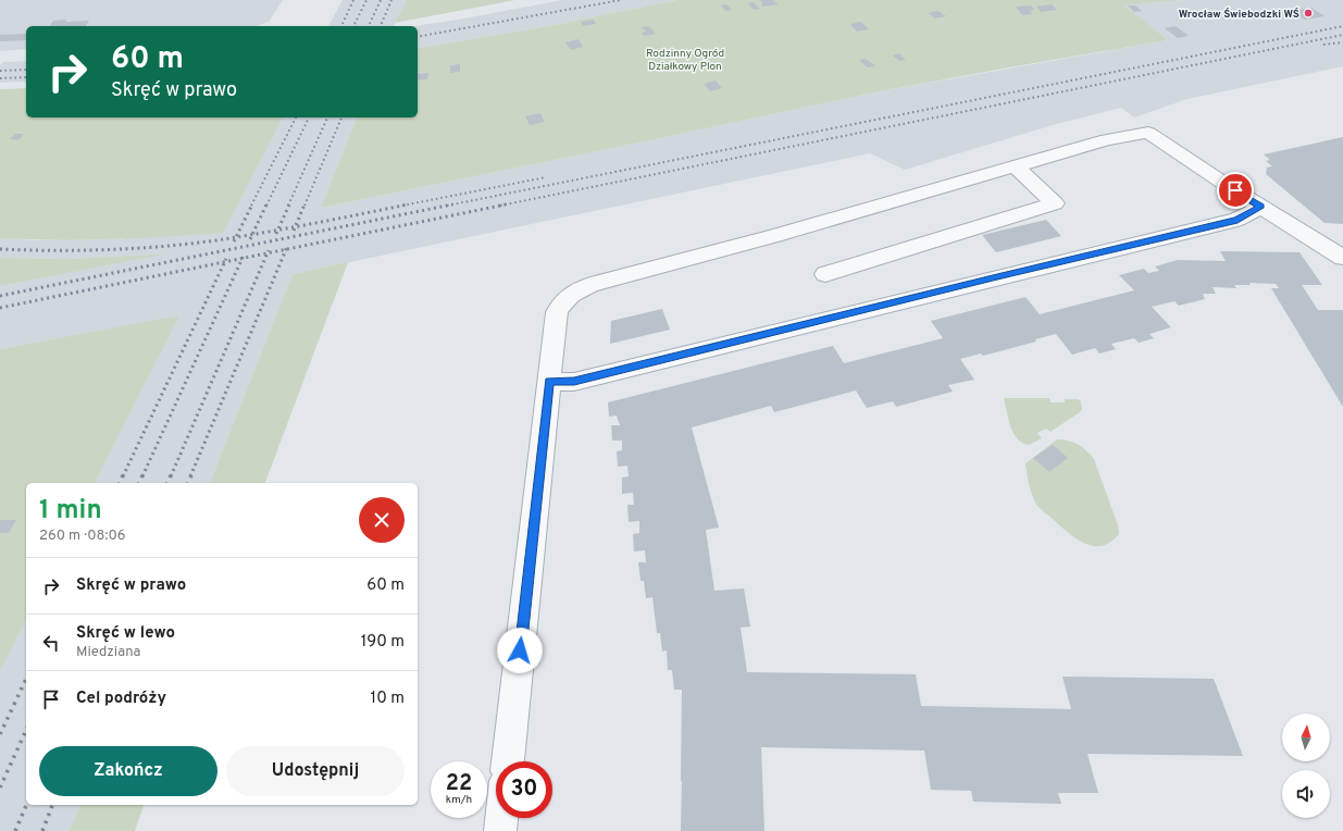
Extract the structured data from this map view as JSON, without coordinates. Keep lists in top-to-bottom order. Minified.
{"parks":["Rodzinny Ogród Działkowy Plon"],"places":["Wrocław Świebodzki WŚ"],"north":"top","page":{"turn":["60 m","Skręć w prawo"],"heading":["1 min","260 m · 08:06"],"list":[{"name":"Skręć w prawo","value":"60 m"},{"name":"Skręć w lewo","note":"Miedziana","value":"190 m"},{"name":"Cel podróży","value":"10 m"}],"buttons":["Zakończ","Udostępnij"],"speed":"22 km/h","limit":"30"}}
